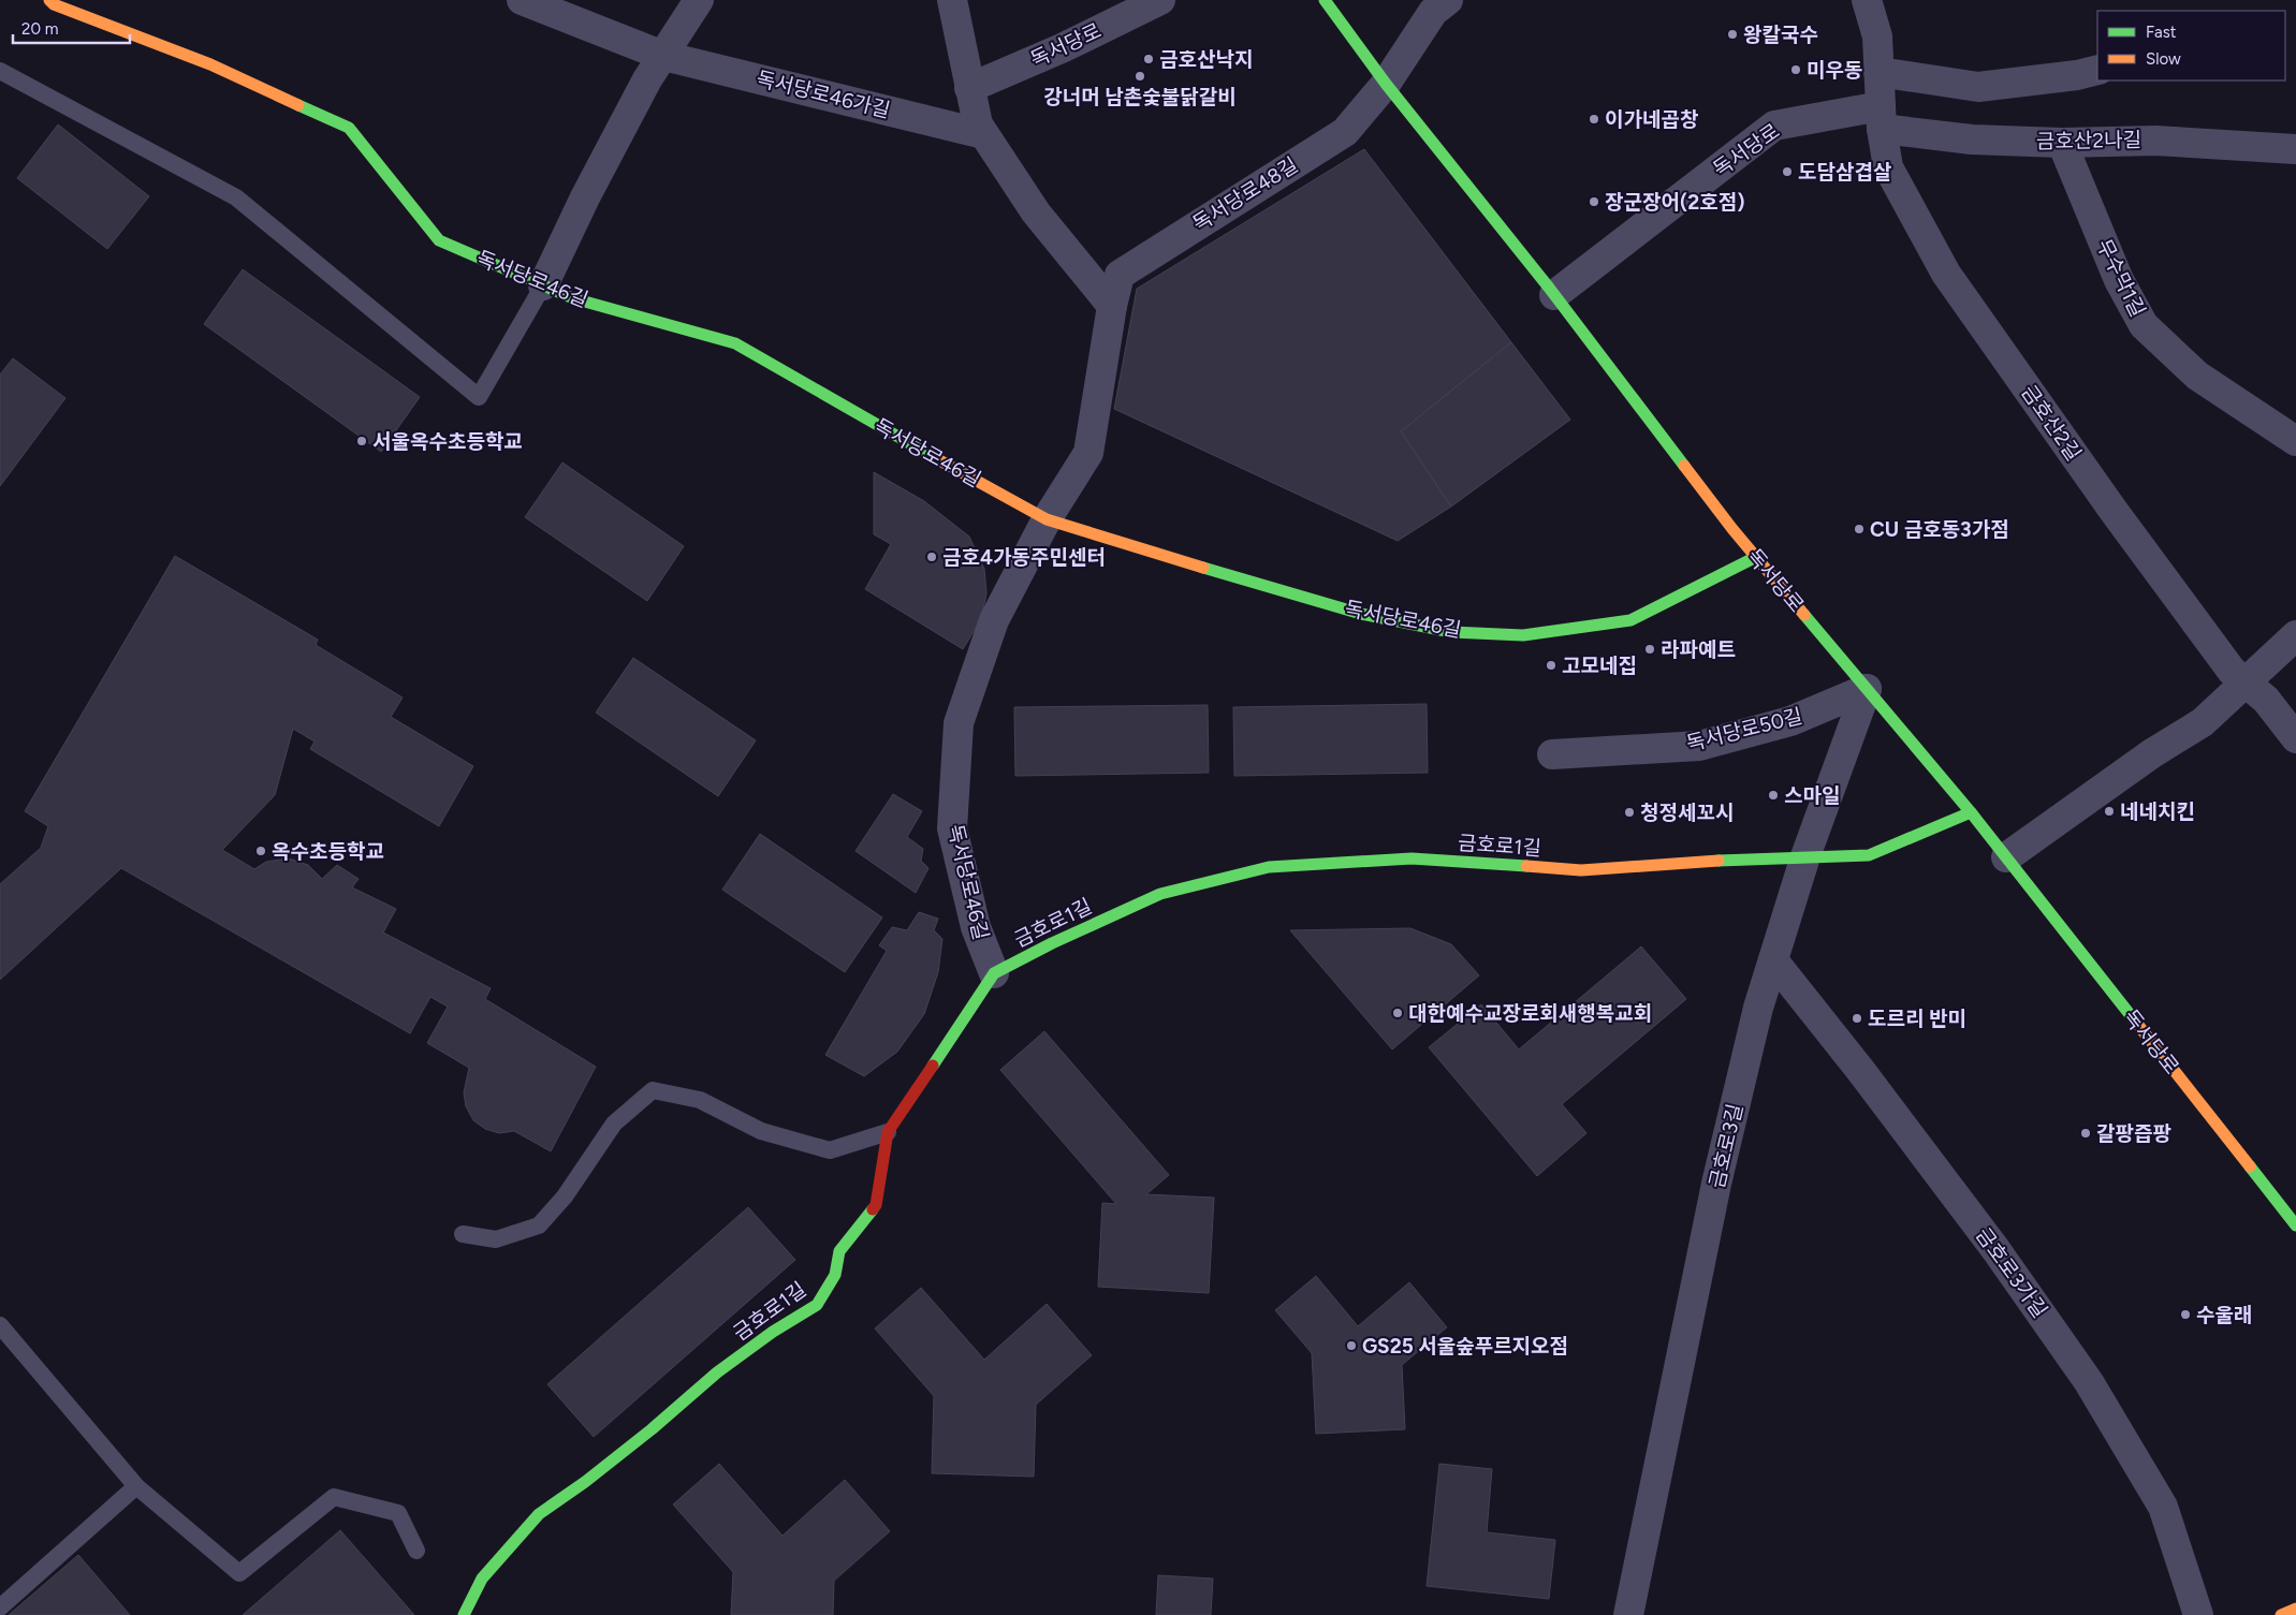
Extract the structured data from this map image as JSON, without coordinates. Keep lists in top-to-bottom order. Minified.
{"streets":{"street":["독서당로","독서당로46가길","금호산2나길","독서당로48길","무수막1길","독서당로46길","금호산2길","독서당로50길","금호로1길","금호로3길","금호로3가길"]},"crossings":[["독서당로","금호산2나길"],["독서당로","독서당로48길"],["독서당로","독서당로46길"],["독서당로","금호산2길"],["독서당로","독서당로50길"],["독서당로","금호로1길"],["독서당로","금호로3길"],["금호산2나길","무수막1길"],["금호산2나길","금호산2길"],["독서당로48길","독서당로46길"],["독서당로46길","금호로1길"],["독서당로50길","금호로3길"],["금호로1길","금호로3길"],["금호로3길","금호로3가길"]],"places":["왕칼국수","금호산낙지","미우동","강너머 남촌숯불닭갈비","이가네곱창","도담삼겹살","장군장어(2호점)","서울옥수초등학교","CU 금호동3가점","금호4가동주민센터","라파예트","고모네집","스마일","네네치킨","청정세꼬시","옥수초등학교","대한예수교장로회새행복교회","도르리 반미","갈팡즙팡","수울래","GS25 서울숲푸르지오점"],"legend":["Fast","Slow"],"scale_bar":"20 m"}
